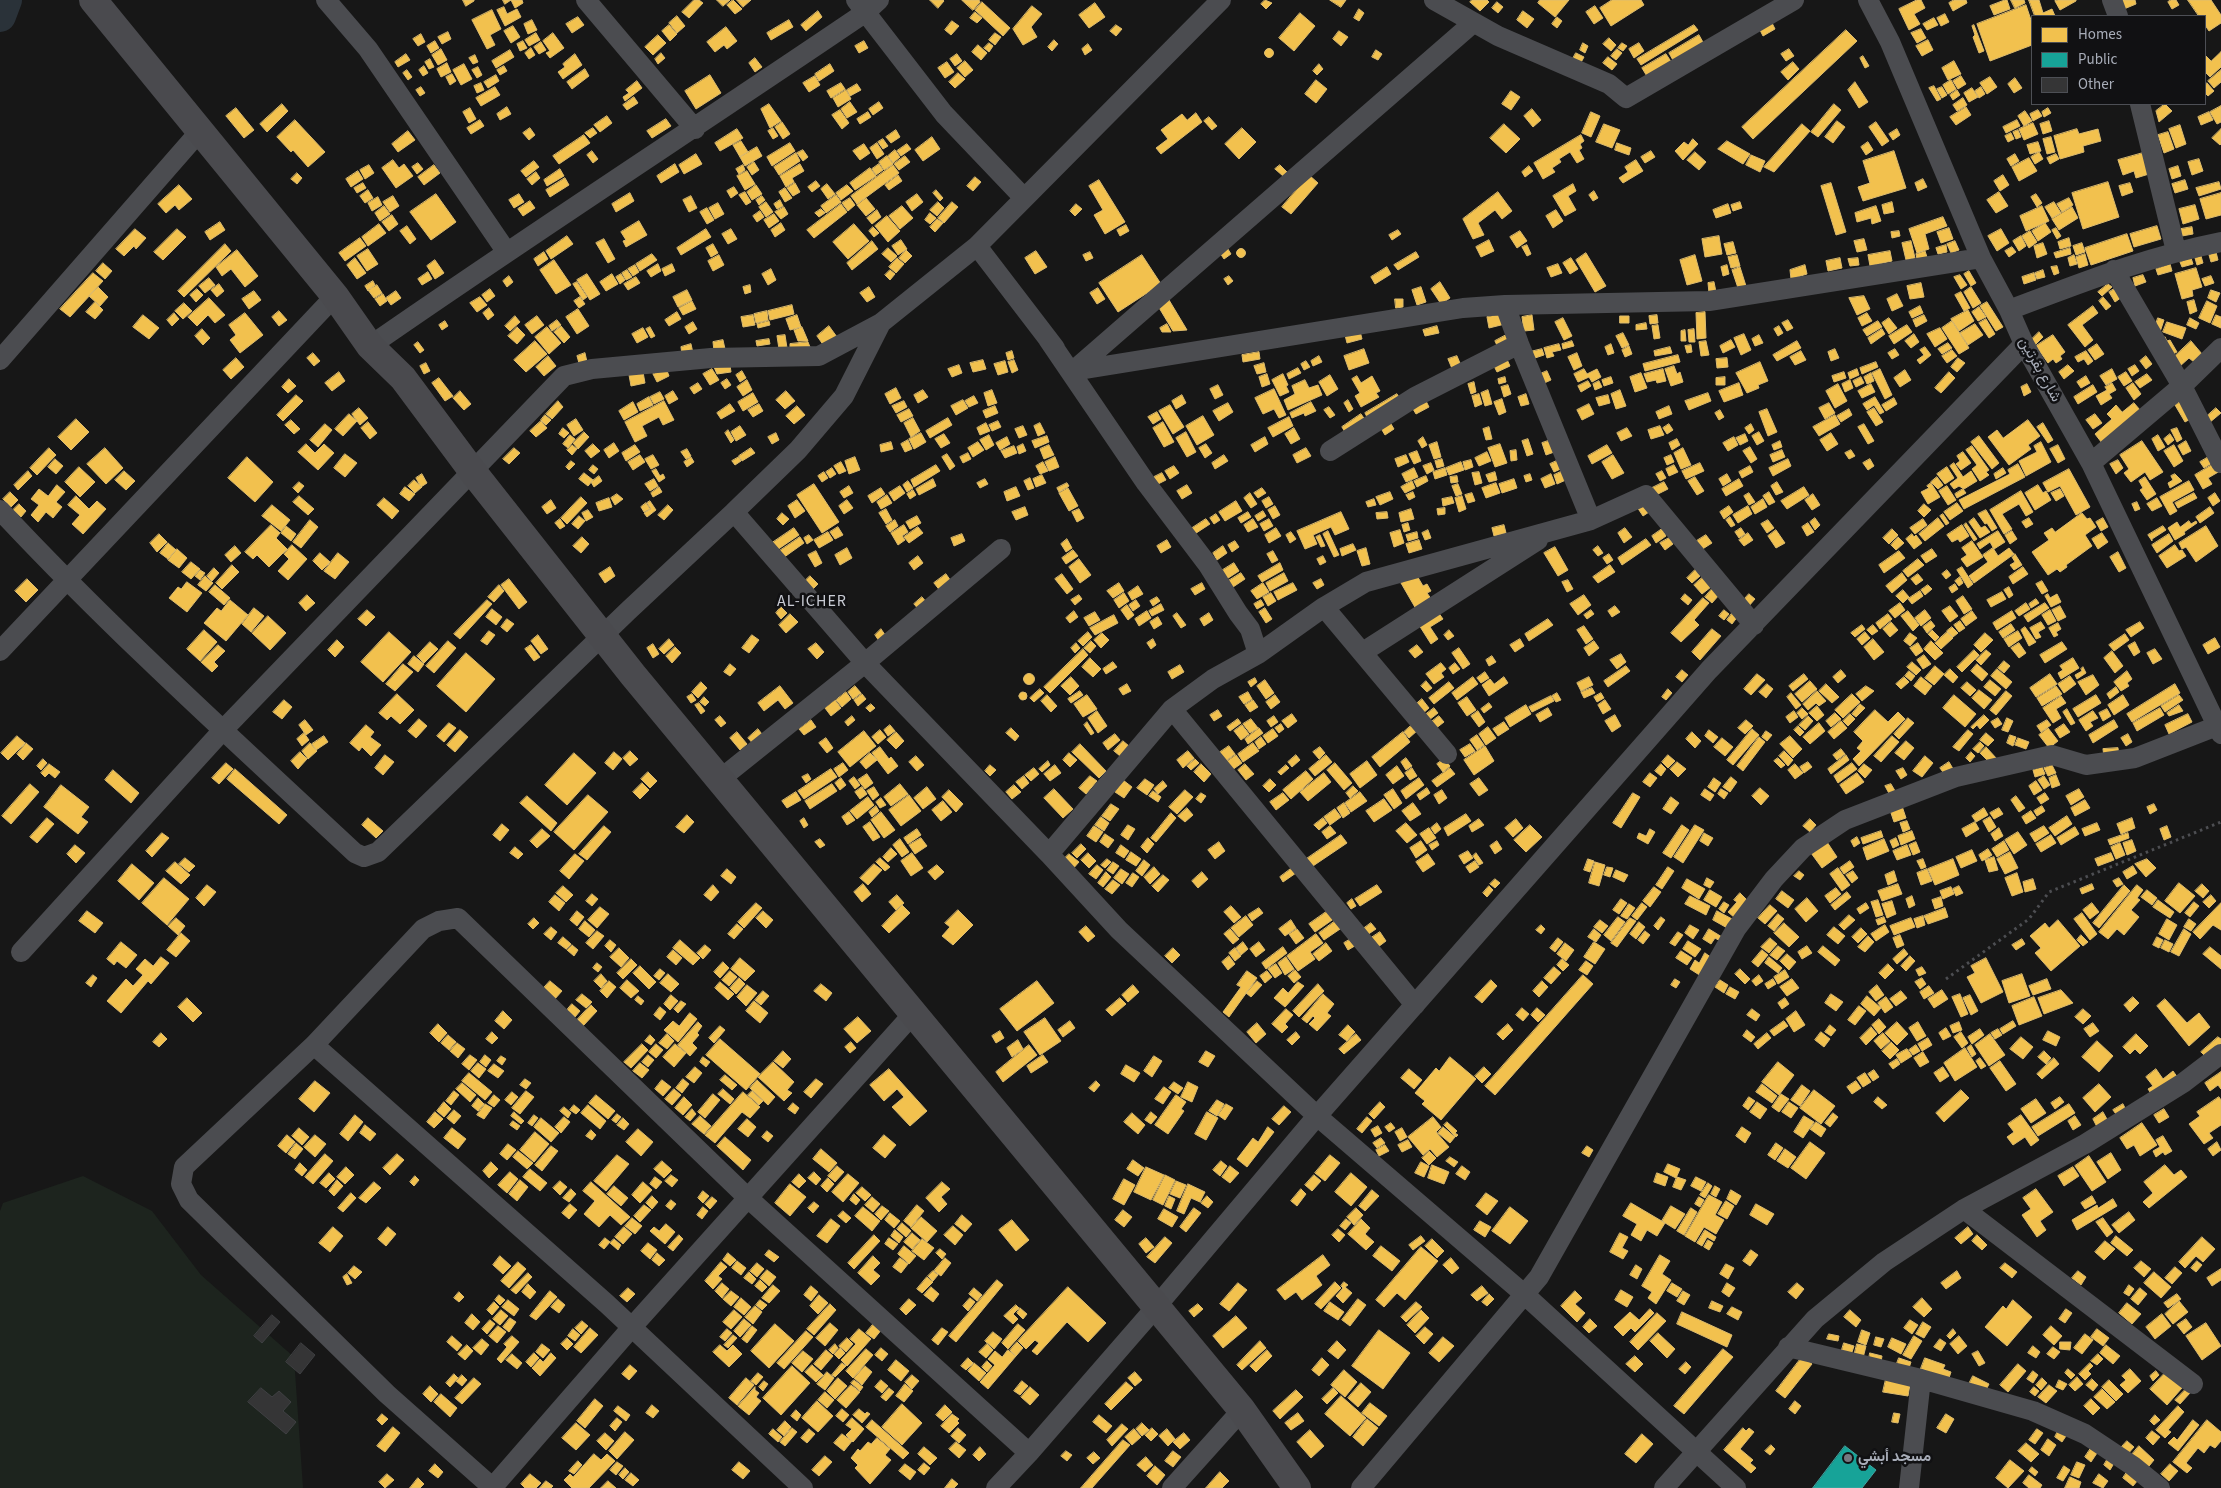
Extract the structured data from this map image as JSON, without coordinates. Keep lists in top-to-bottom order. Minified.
{"streets":{"street":["شارع بقرتين"]},"districts":["AL-ICHER"],"places":["مسجد أبشي"],"legend":["Homes","Public","Other"]}
